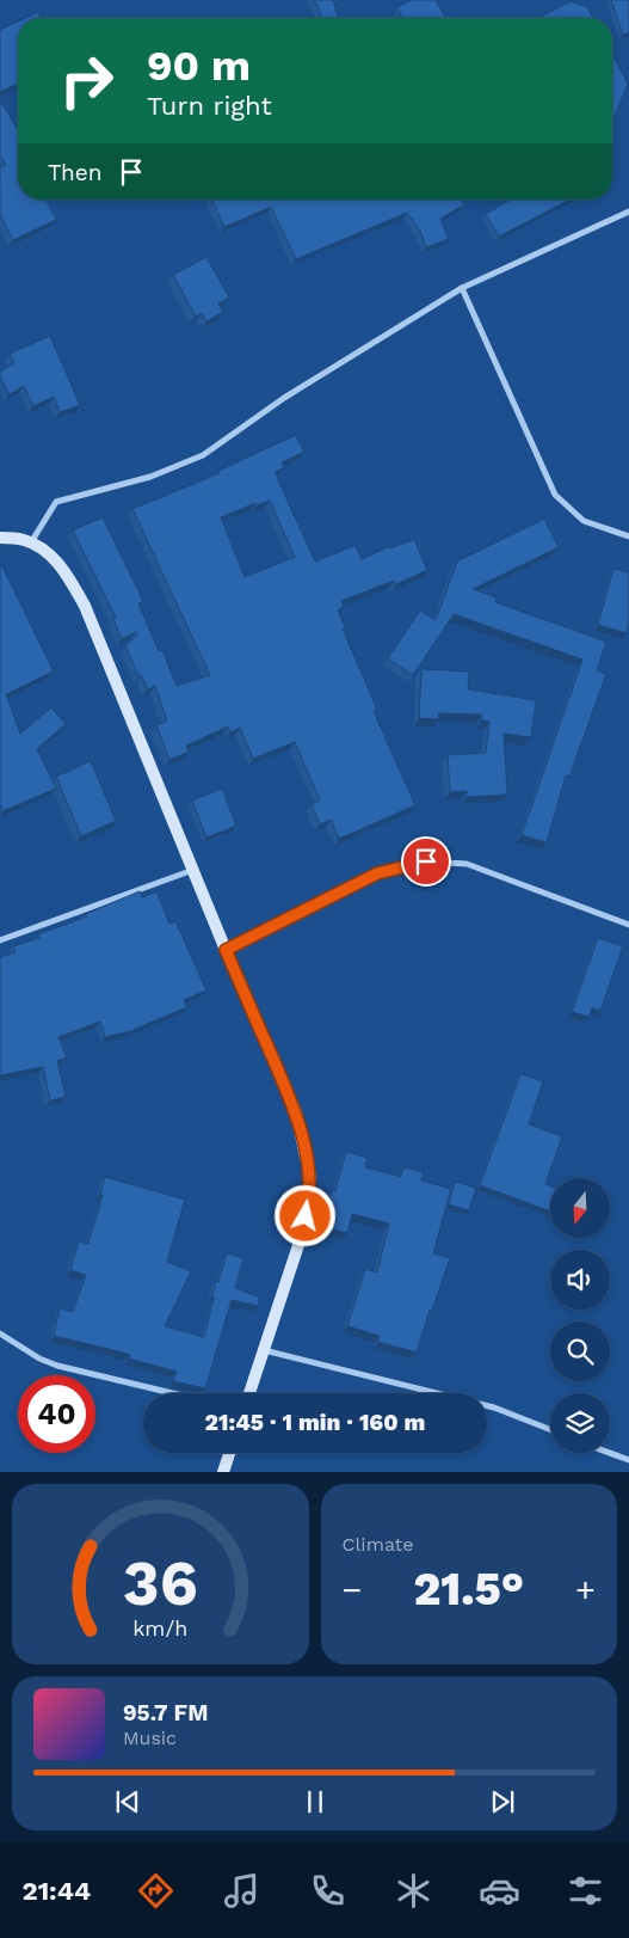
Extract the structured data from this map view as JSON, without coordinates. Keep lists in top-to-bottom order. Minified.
{"north":"bottom","page":{"turn":["90 m","Turn right"],"then":"Then","limit":"40","trip":"21:45 · 1 min · 160 m","tile":"Climate","heat":["−","21.5°","+"],"song":["95.7 FM","Music"],"tabs":"21:44","gauge":["36","km/h"]}}
